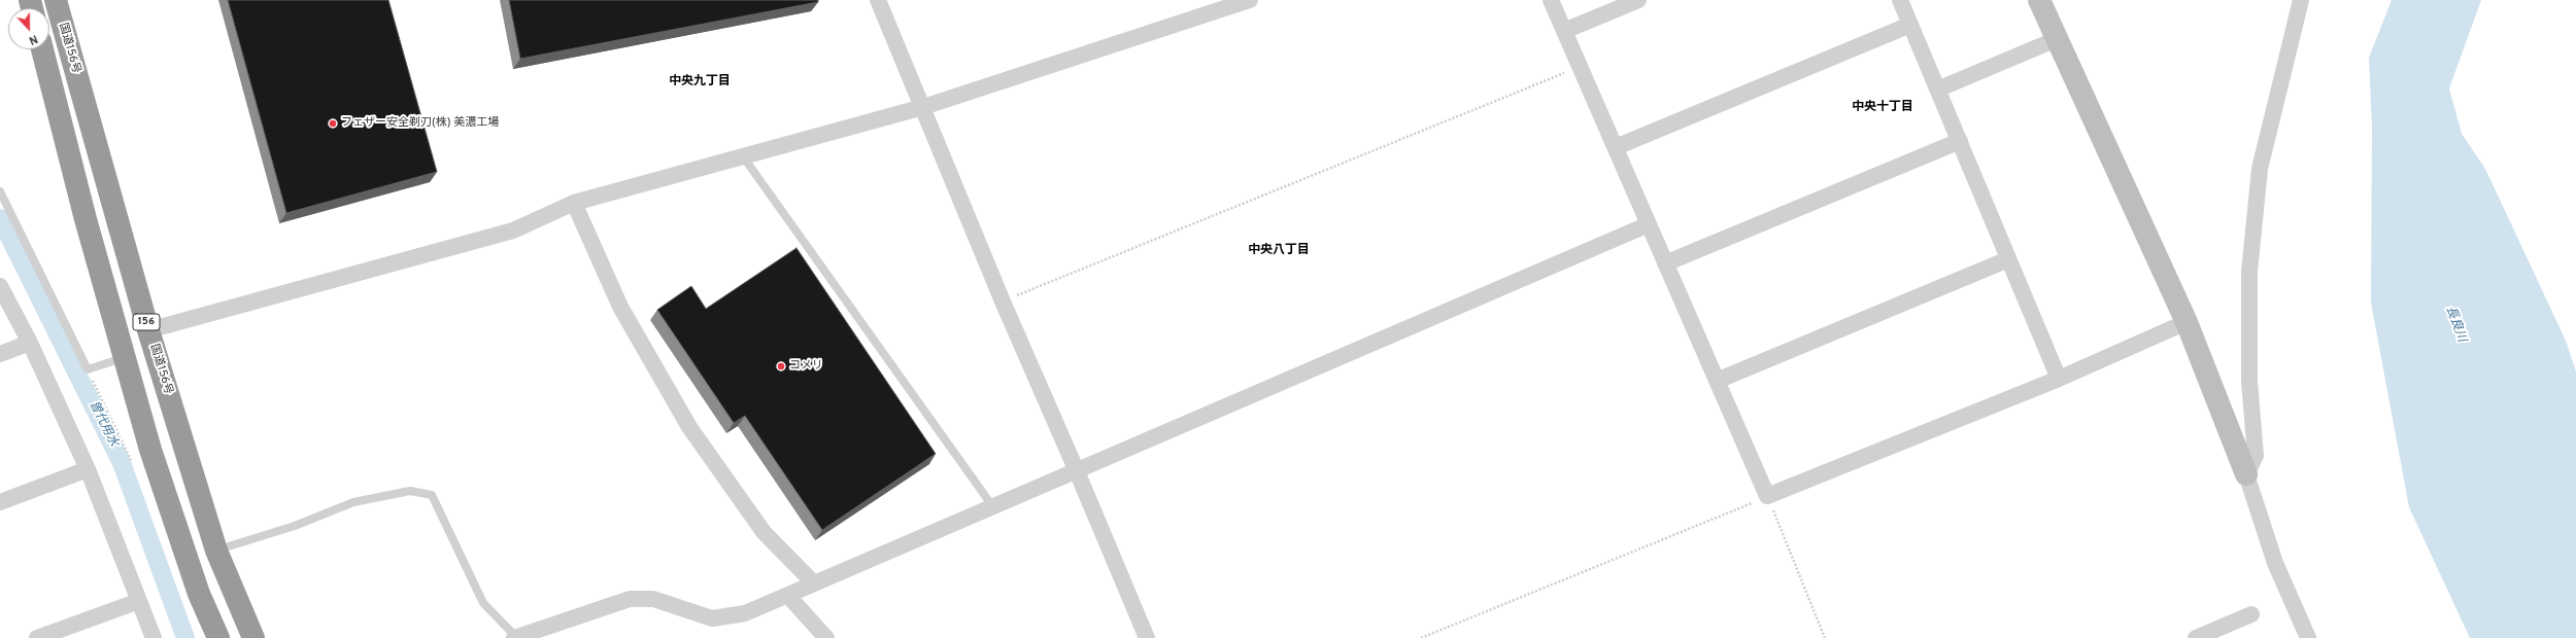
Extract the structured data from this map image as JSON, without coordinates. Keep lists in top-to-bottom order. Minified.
{"streets":{"highway":["国道156号","156"]},"districts":["中央九丁目","中央十丁目","中央八丁目"],"water":["長良川","曽代用水"],"places":["フェザー安全剃刀(株) 美濃工場","コメリ"],"north":"bottom"}
